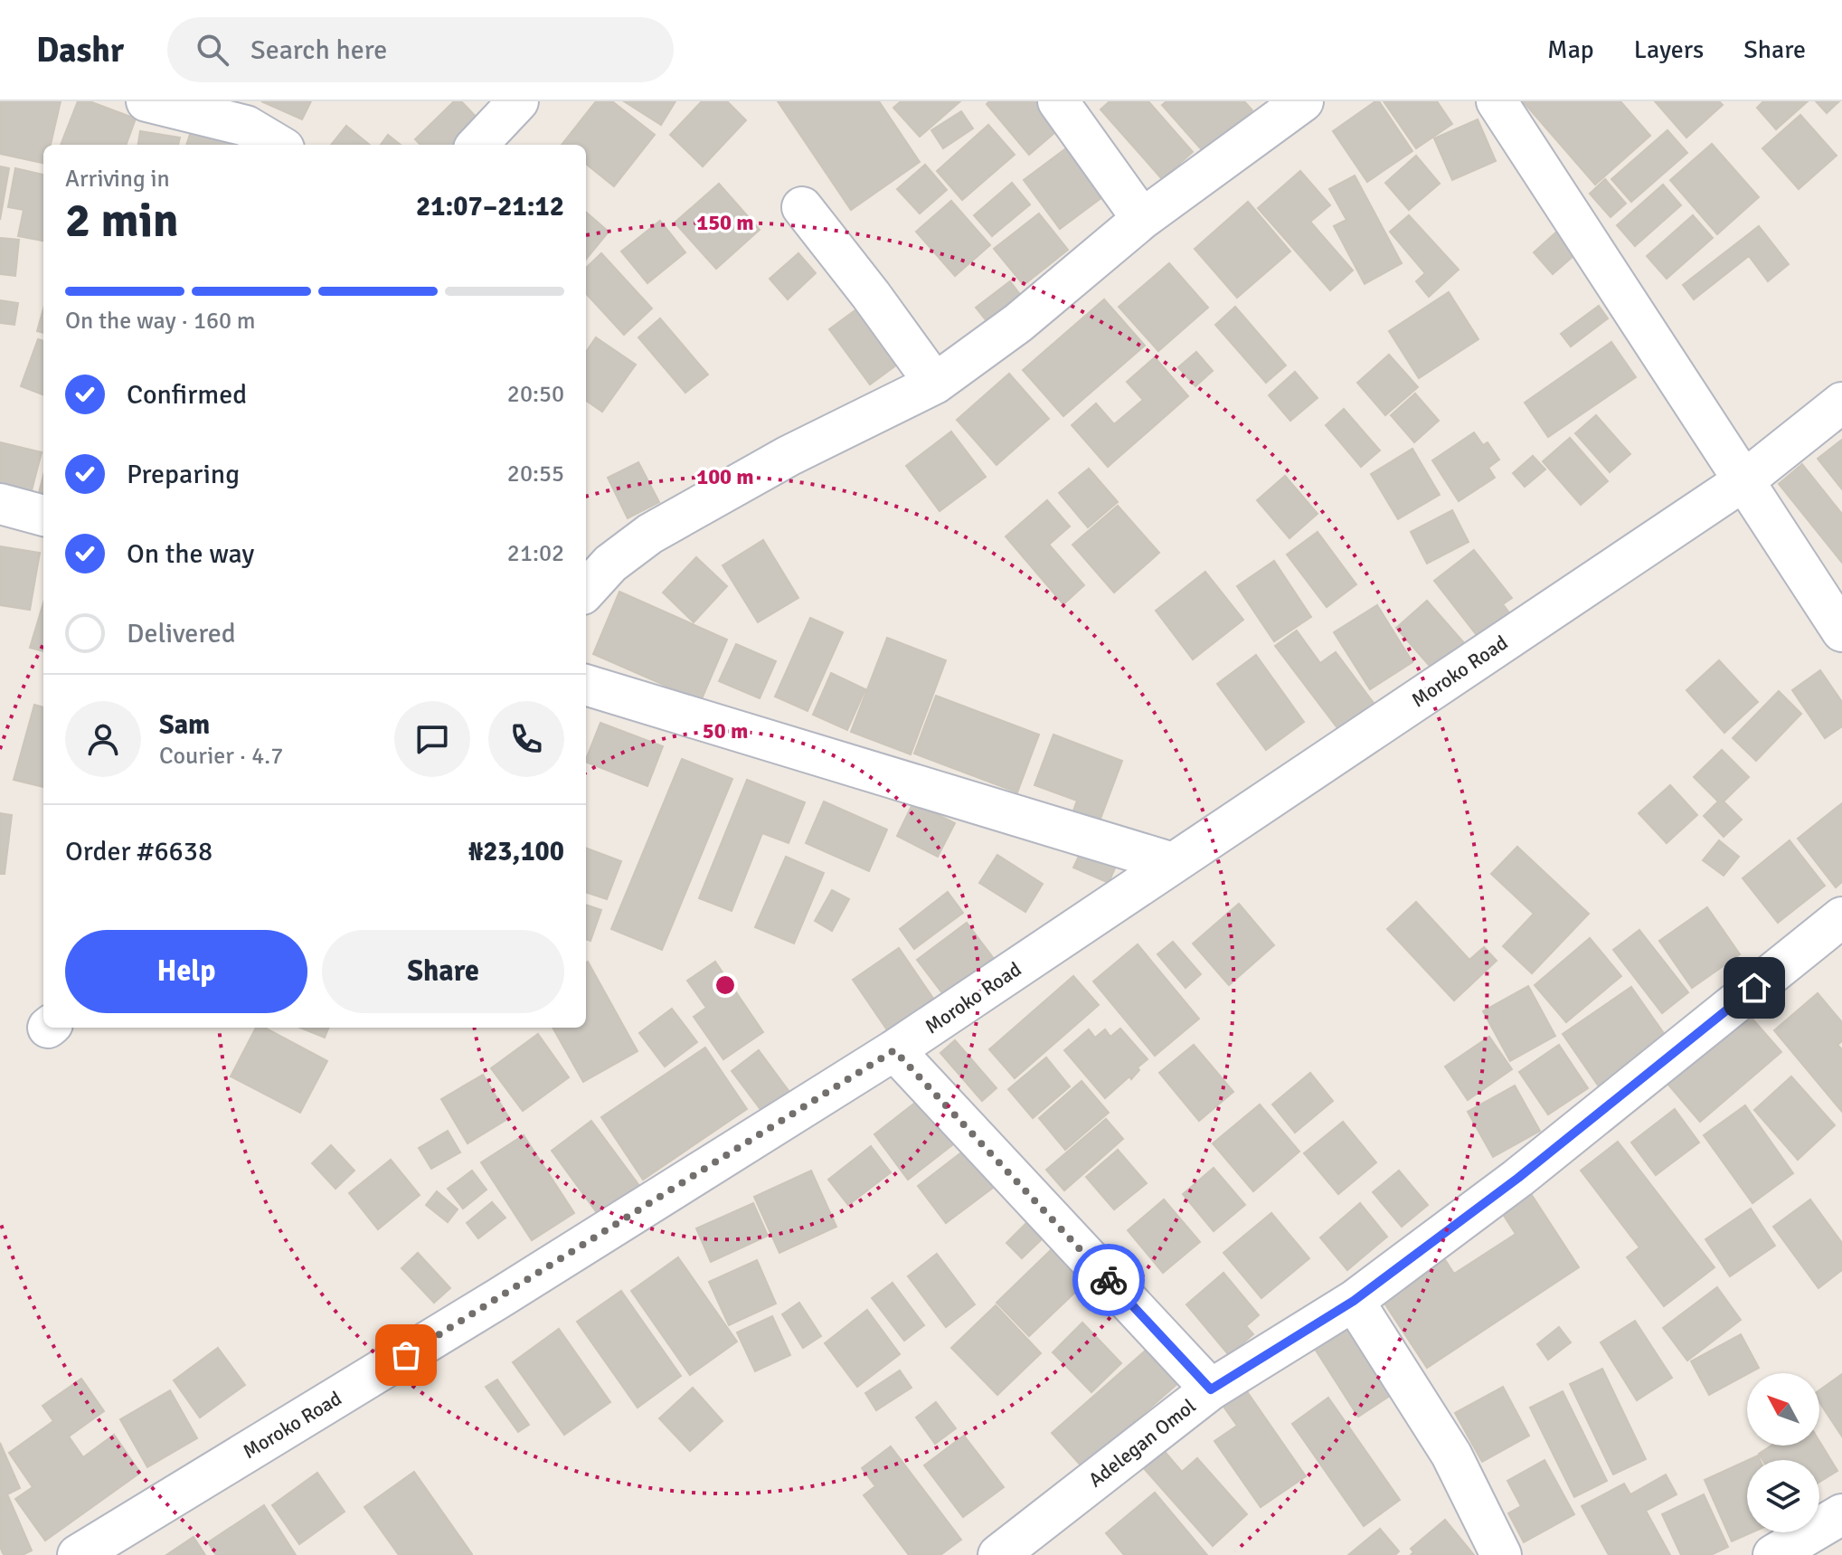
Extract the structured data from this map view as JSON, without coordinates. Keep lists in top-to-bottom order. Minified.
{"streets":{"street":["Moroko Road","Adelegan Omol"]},"north":"top left","page":{"header":"Dashr","search":"Search here","nav":["Map","Layers","Share"],"heading":["2 min","Arriving in","21:07–21:12"],"panel":["Sam","Courier · 4.7","Order #6638","₦23,100"],"bar":"On the way · 160 m","list":[["Confirmed","20:50"],["Preparing","20:55"],["On the way","21:02"],"Delivered"],"buttons":["Help","Share"]},"rings":["150 m","100 m","50 m"]}
